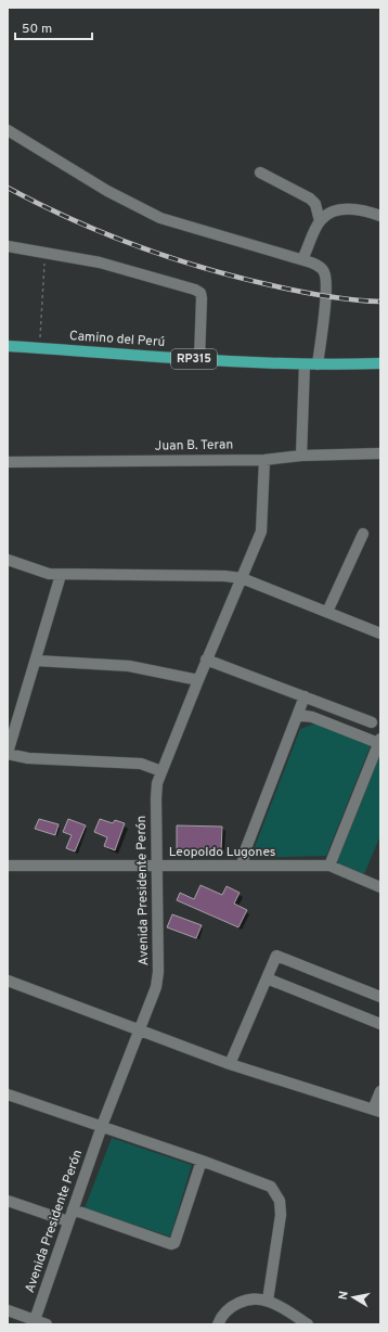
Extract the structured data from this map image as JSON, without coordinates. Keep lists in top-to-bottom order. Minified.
{"streets":{"main road":["Camino del Perú","RP315"],"street":["Juan B. Teran","Leopoldo Lugones","Avenida Presidente Perón"]},"crossings":[["Juan B. Teran","Avenida Presidente Perón"],["Leopoldo Lugones","Avenida Presidente Perón"]],"scale_bar":"50 m","north":"left"}
